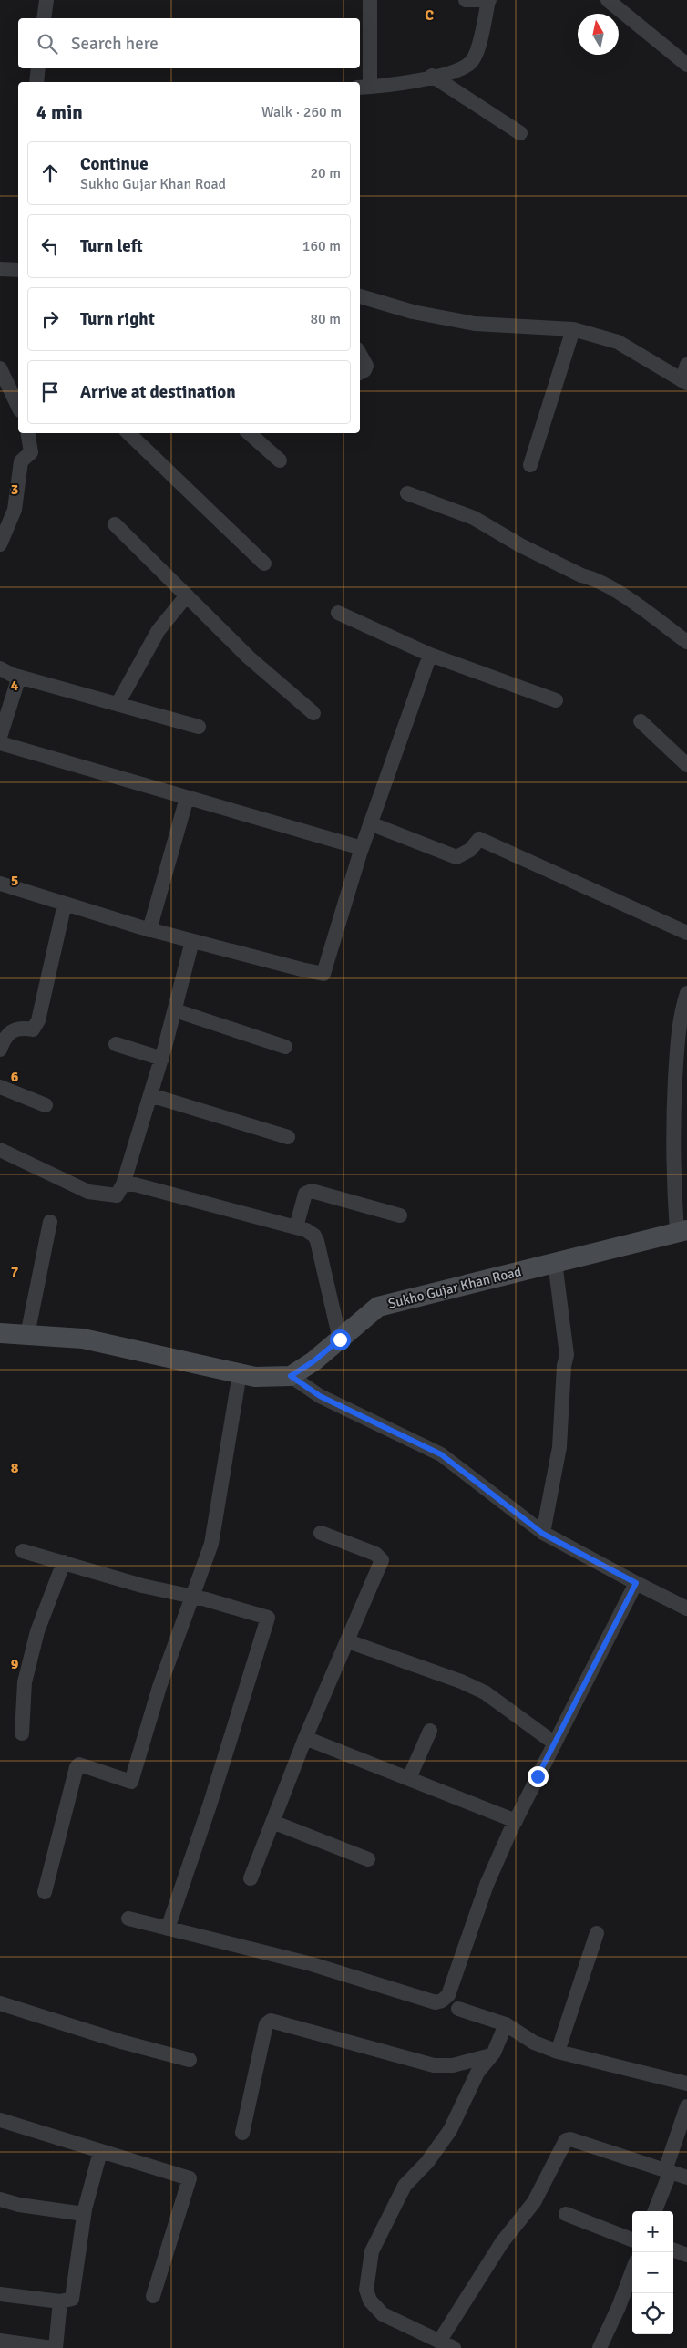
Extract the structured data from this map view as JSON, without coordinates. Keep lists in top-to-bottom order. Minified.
{"streets":{"main road":["Sukho Gujar Khan Road"]},"north":"top","page":{"search":"Search here","heading":["4 min","Walk · 260 m"],"list":[["Continue","Sukho Gujar Khan Road","20 m"],["Turn left","160 m"],["Turn right","80 m"],"Arrive at destination"],"map_buttons":["+","−"]},"grid":{"columns":["C"],"rows":["3","4","5","6","7","8","9"]}}
